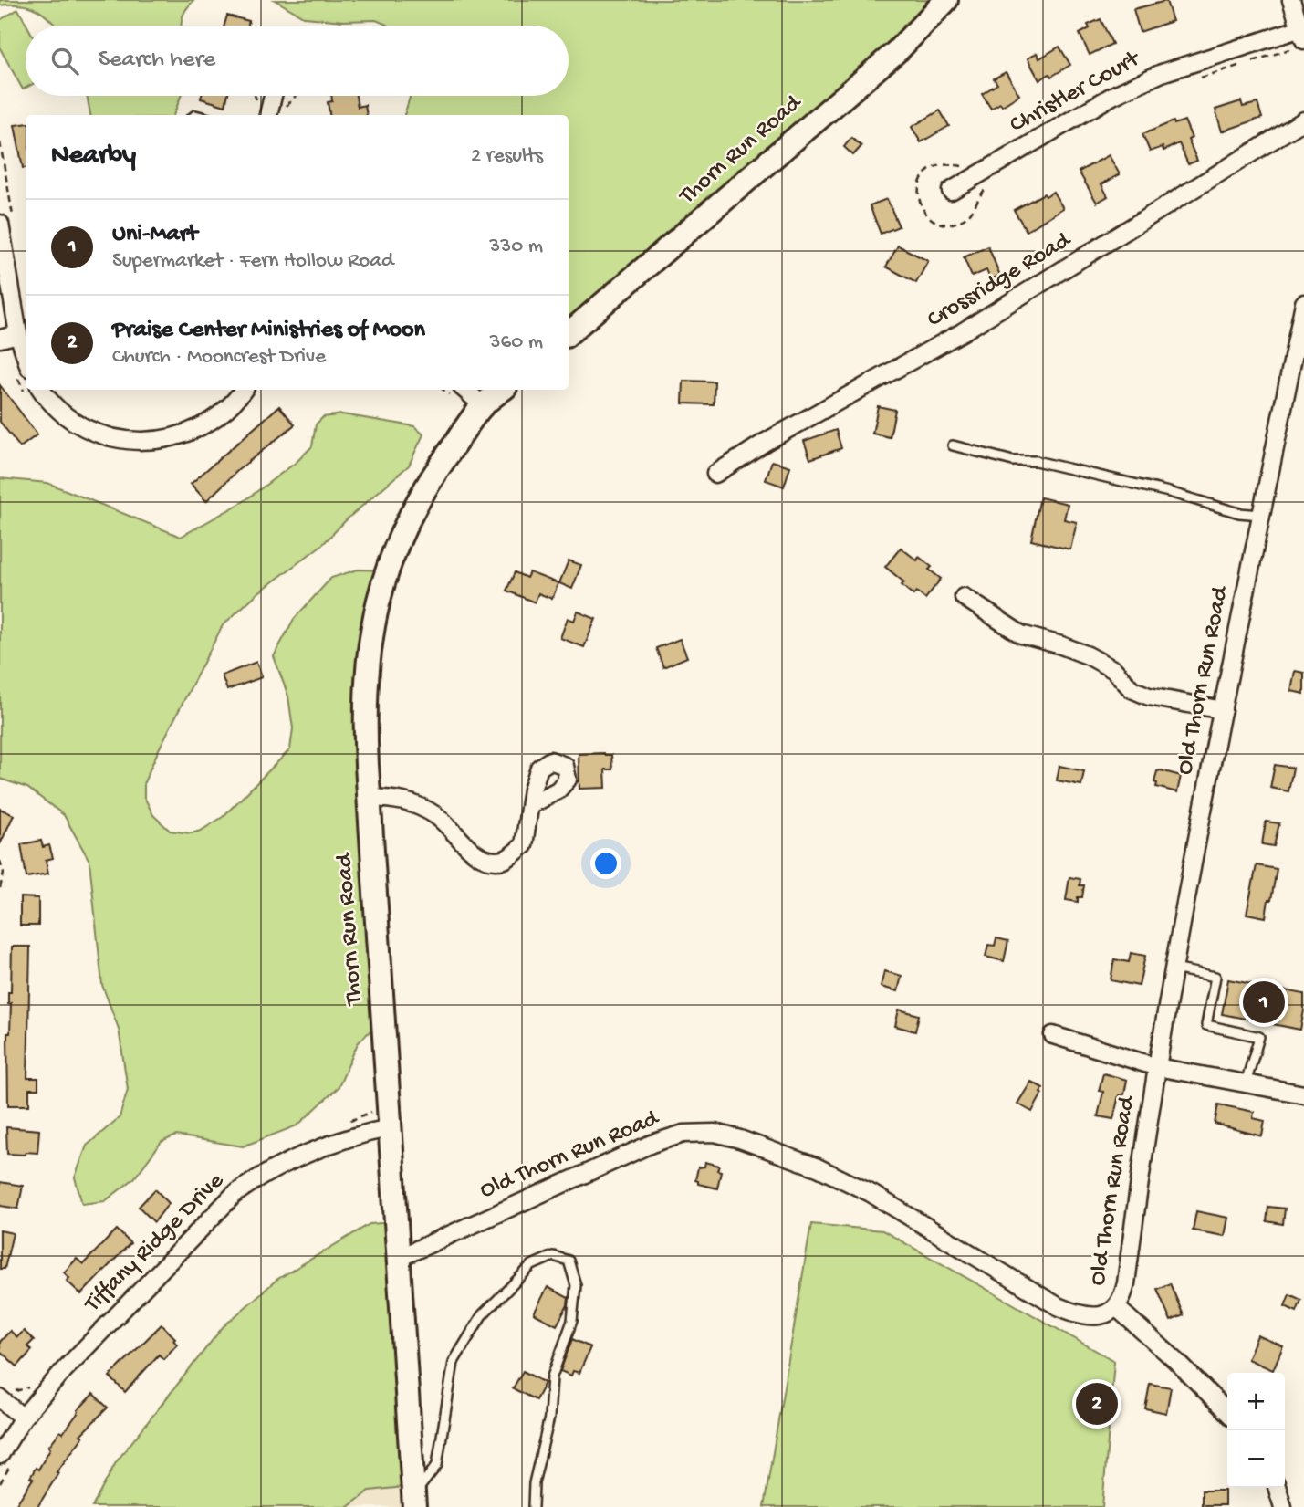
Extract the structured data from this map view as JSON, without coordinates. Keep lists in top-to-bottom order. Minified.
{"streets":{"street":["Christler Court","Thorn Run Road","Crossridge Road","Old Thorn Run Road","Tiffany Ridge Drive"]},"crossings":[["Thorn Run Road","Old Thorn Run Road"],["Thorn Run Road","Tiffany Ridge Drive"]],"page":{"search":"Search here","heading":["Nearby","2 results"],"list":[{"mark":"1","name":"Uni-Mart","note":"Supermarket · Fern Hollow Road","value":"330 m"},{"mark":"2","name":"Praise Center Ministries of Moon","note":"Church · Mooncrest Drive","value":"360 m"}],"pins":["1","2"],"map_buttons":["+","−"]}}
